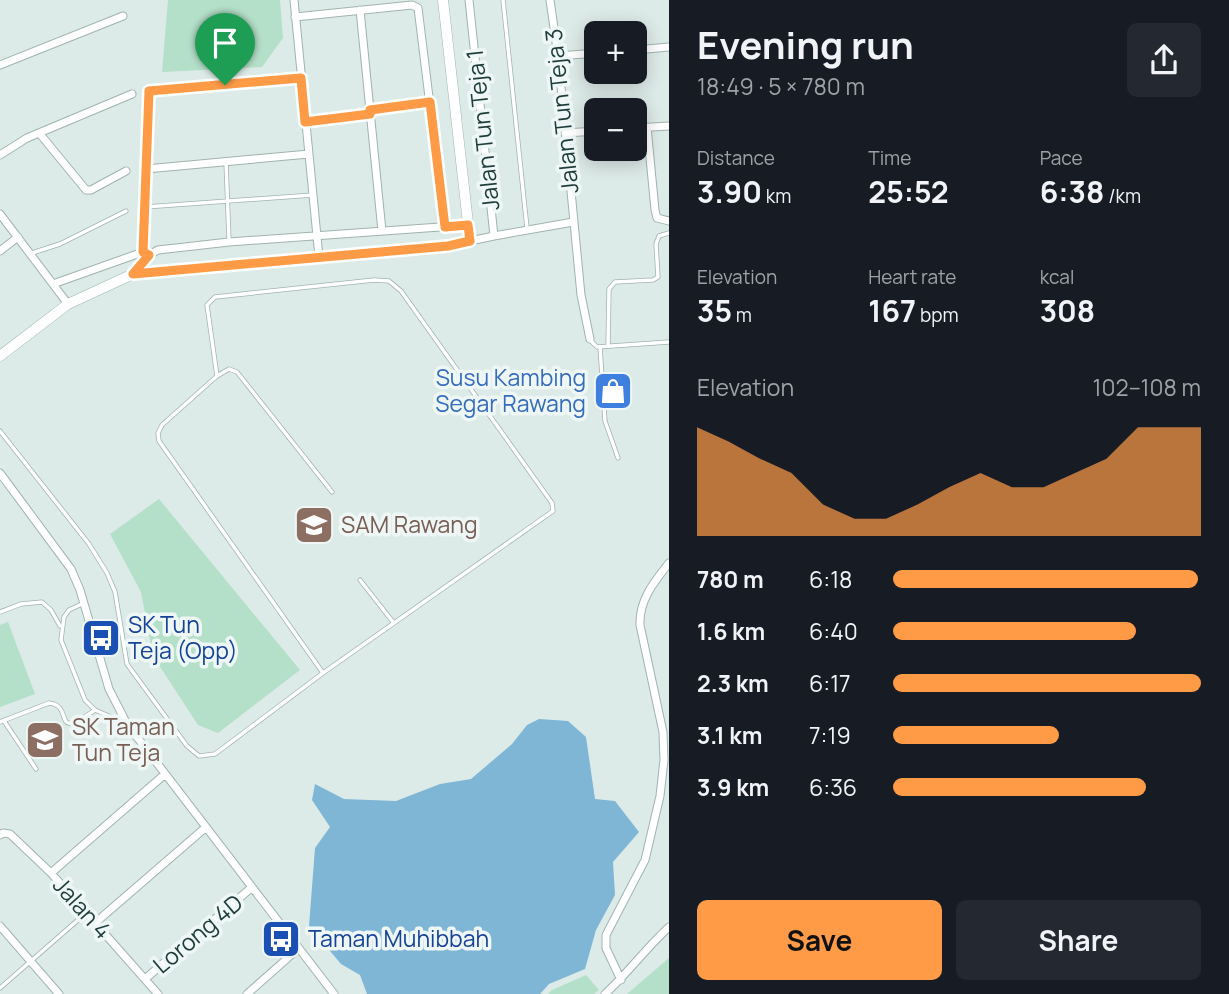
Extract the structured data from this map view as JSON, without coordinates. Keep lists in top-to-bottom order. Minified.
{"streets":{"street":["Jalan Tun Teja 3","Jalan Tun Teja 1","Jalan 4","Lorong 4D"]},"crossings":[["Jalan 4","Lorong 4D"]],"places":{"shop":["Susu Kambing Segar Rawang"],"school or university":["SAM Rawang","SK Taman Tun Teja"],"bus stop":["SK Tun Teja (Opp)","Taman Muhibbah"]},"page":{"heading":["Evening run","18:49 · 5 × 780 m"],"map_buttons":["+","−"],"stats":[["Distance","3.90 km"],["Time","25:52"],["Pace","6:38 /km"],["Elevation","35 m"],["Heart rate","167 bpm"],["kcal","308"]],"chart":["Elevation","102–108 m"],"list":[{"name":"780 m","note":"6:18"},{"name":"1.6 km","note":"6:40"},{"name":"2.3 km","note":"6:17"},{"name":"3.1 km","note":"7:19"},{"name":"3.9 km","note":"6:36"}],"buttons":["Save","Share"]}}
